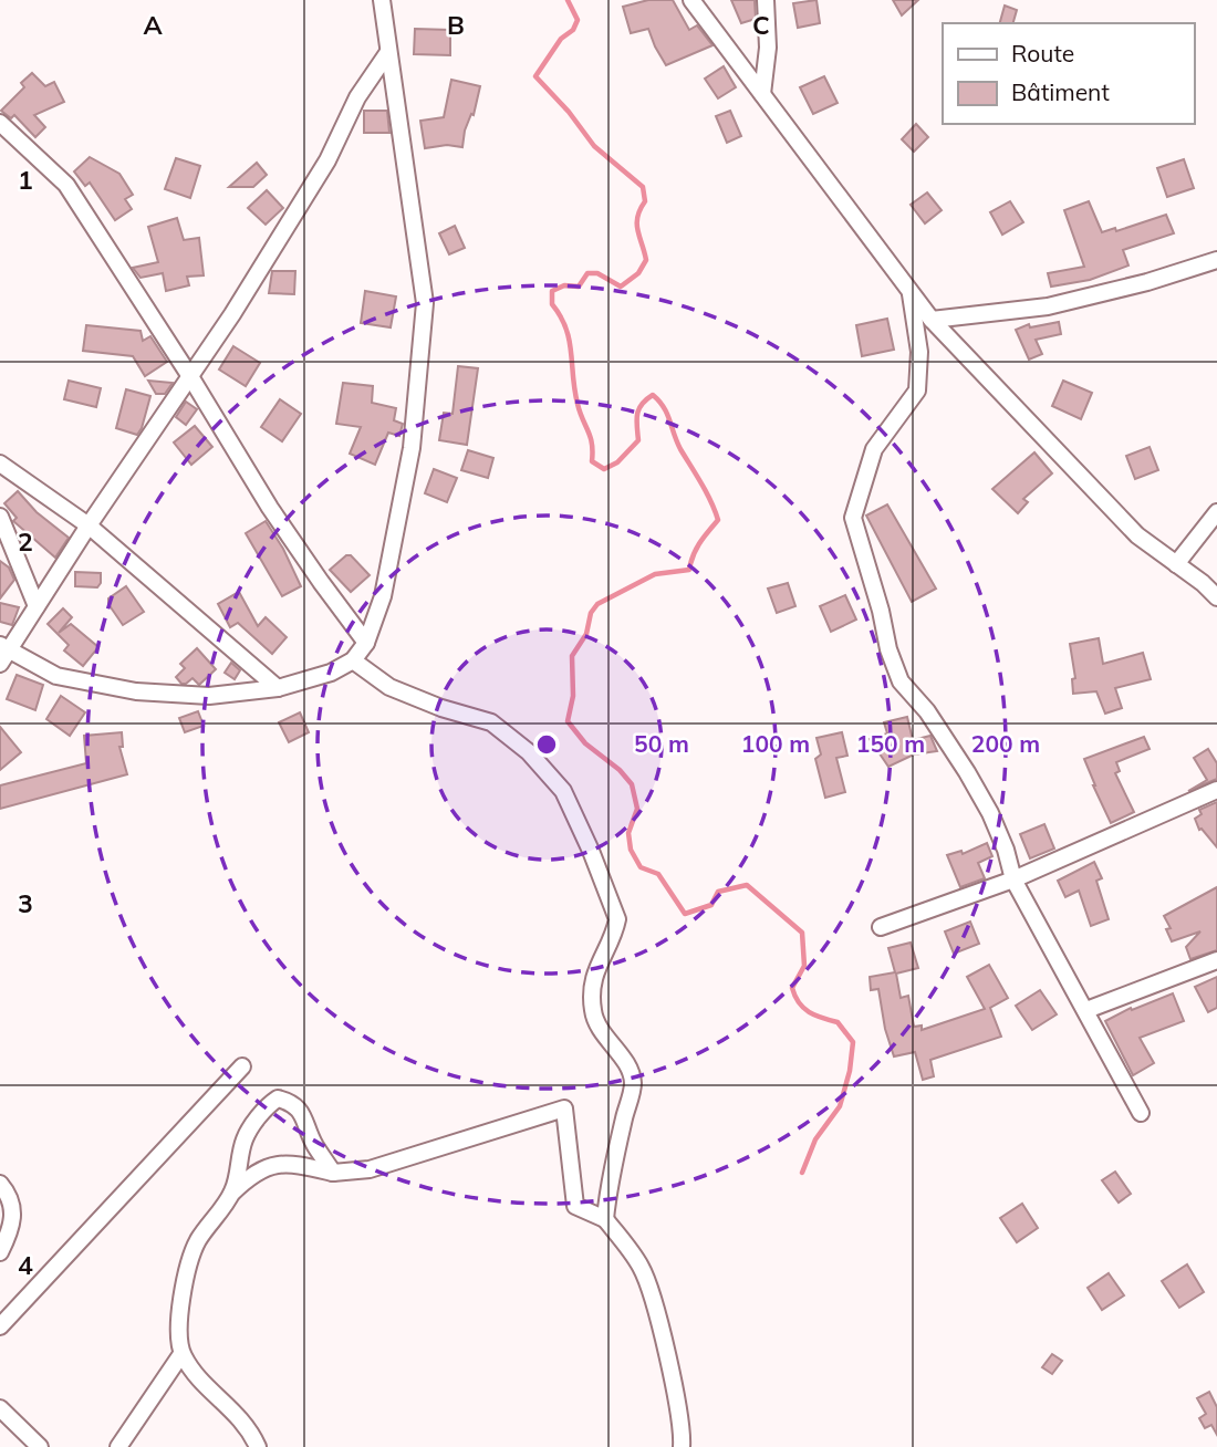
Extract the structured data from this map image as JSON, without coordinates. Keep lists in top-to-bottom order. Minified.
{"legend":["Route","Bâtiment"],"grid":{"columns":["A","B","C"],"rows":["1","2","3","4"]},"rings":["50 m","100 m","150 m","200 m"]}
